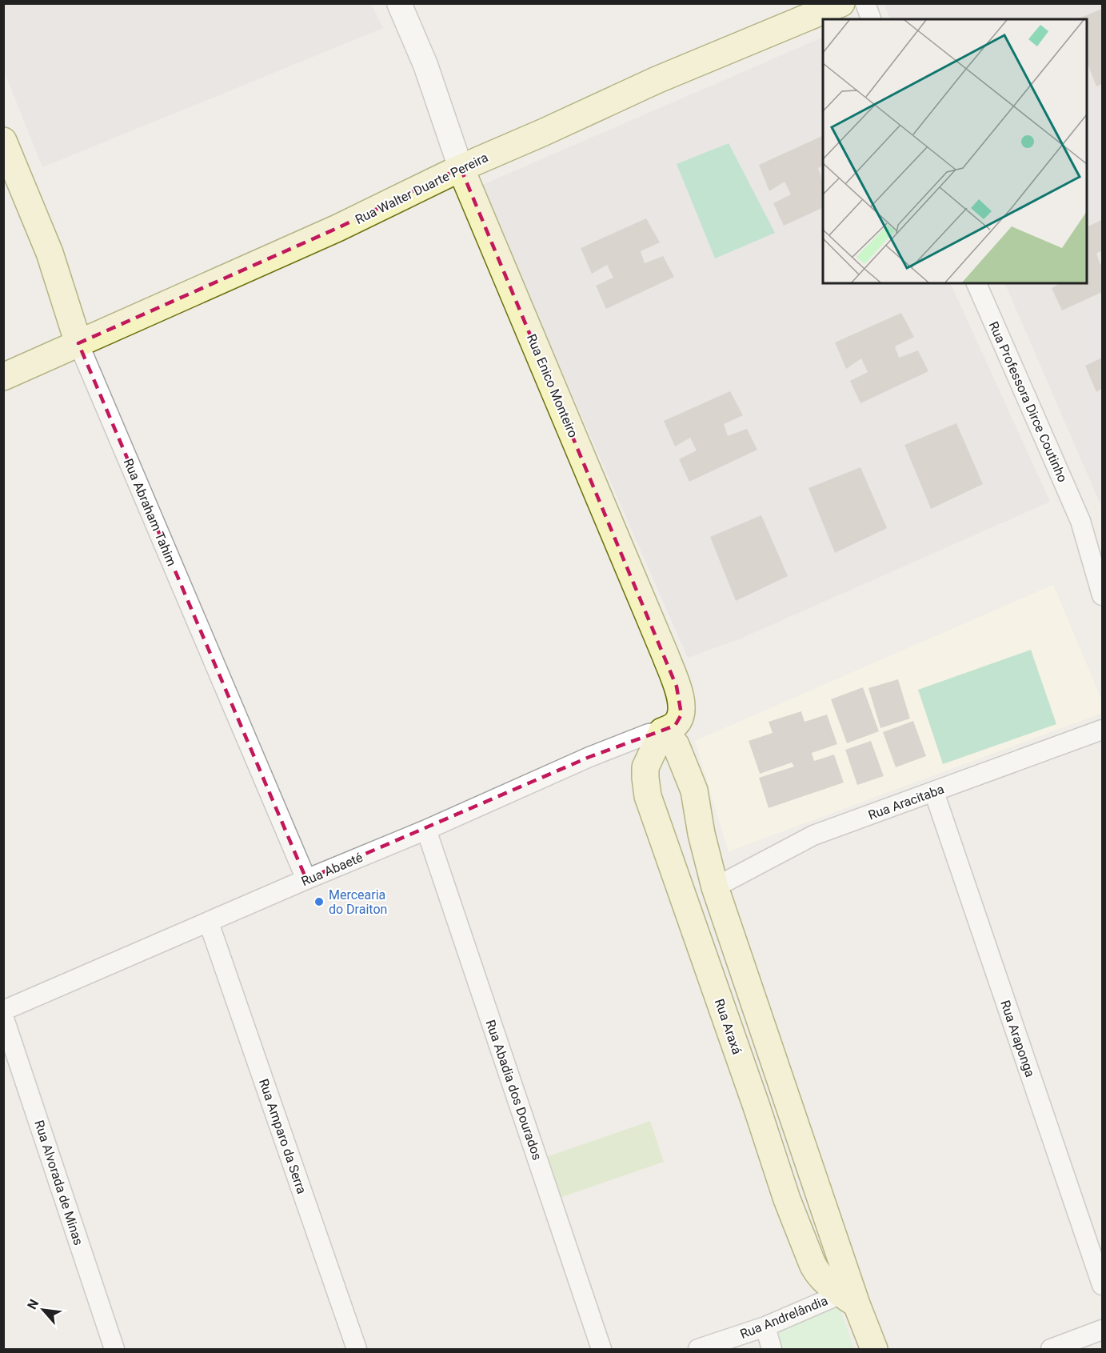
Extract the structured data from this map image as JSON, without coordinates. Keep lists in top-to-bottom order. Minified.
{"streets":{"main road":["Rua Walter Duarte Pereira","Rua Enico Monteiro","Rua Abraham Tahim","Rua Araxá"],"street":["Rua Professora Dirce Coutinho","Rua Aracitaba","Rua Abaeté","Rua Araponga","Rua Abadia dos Dourados","Rua Amparo da Serra","Rua Alvorada de Minas","Rua Andrelândia"]},"crossings":[["Rua Walter Duarte Pereira","Rua Enico Monteiro"],["Rua Walter Duarte Pereira","Rua Abraham Tahim"],["Rua Enico Monteiro","Rua Abaeté"],["Rua Enico Monteiro","Rua Araxá"],["Rua Abraham Tahim","Rua Abaeté"],["Rua Aracitaba","Rua Araponga"],["Rua Abaeté","Rua Araxá"],["Rua Abaeté","Rua Abadia dos Dourados"],["Rua Abaeté","Rua Amparo da Serra"],["Rua Araxá","Rua Andrelândia"]],"places":["Mercearia do Draiton"],"north":"top left"}
